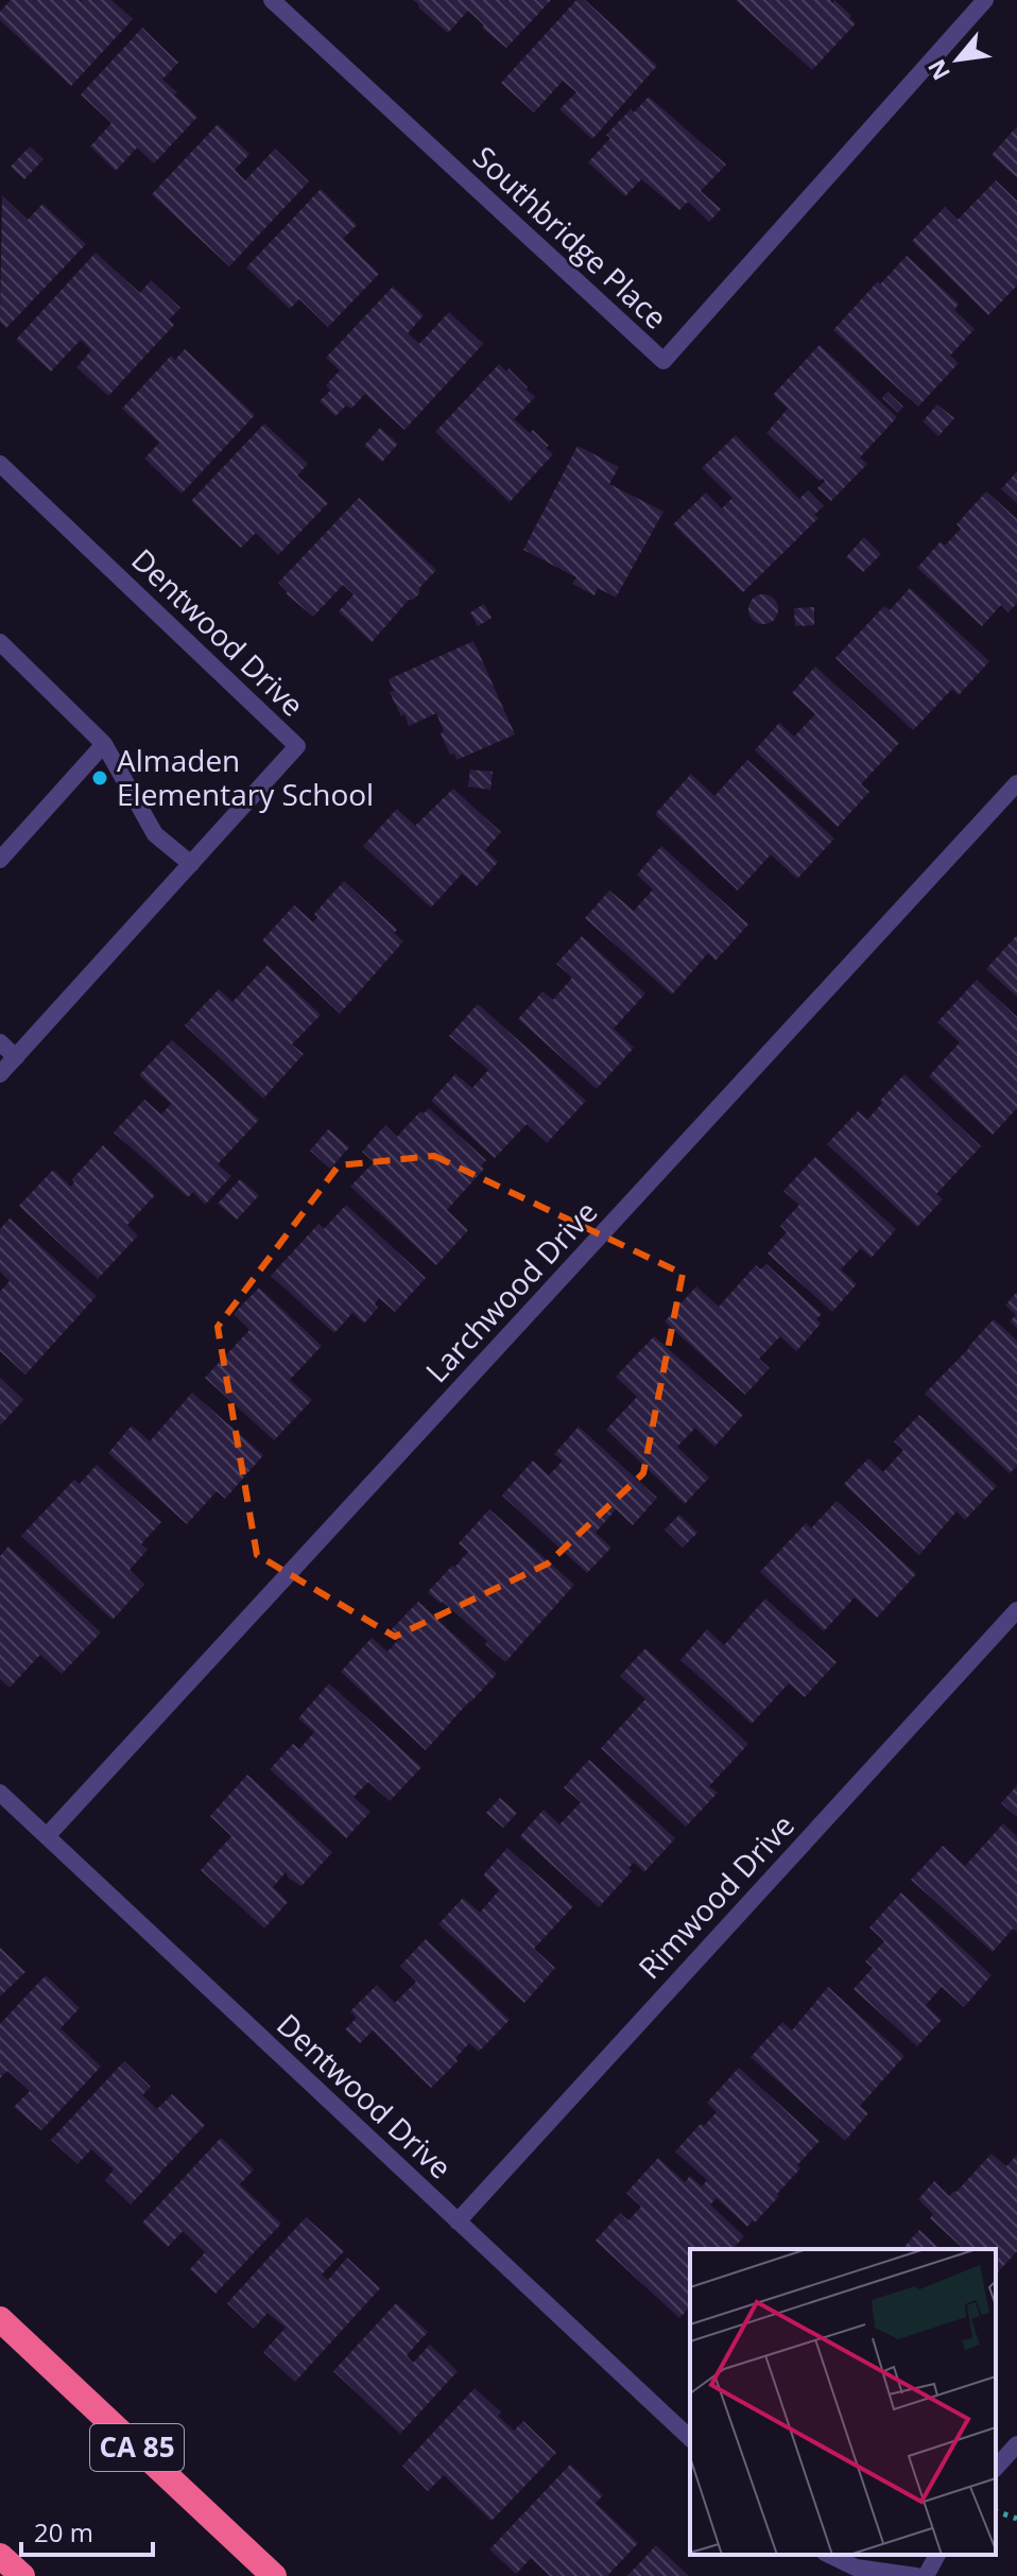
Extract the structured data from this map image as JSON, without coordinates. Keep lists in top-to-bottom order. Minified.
{"streets":{"highway":["CA 85"],"street":["Southbridge Place","Dentwood Drive","Larchwood Drive","Rimwood Drive"]},"crossings":[["Dentwood Drive","Larchwood Drive"],["Dentwood Drive","Rimwood Drive"]],"places":["Almaden Elementary School"],"scale_bar":"20 m","north":"bottom left"}
